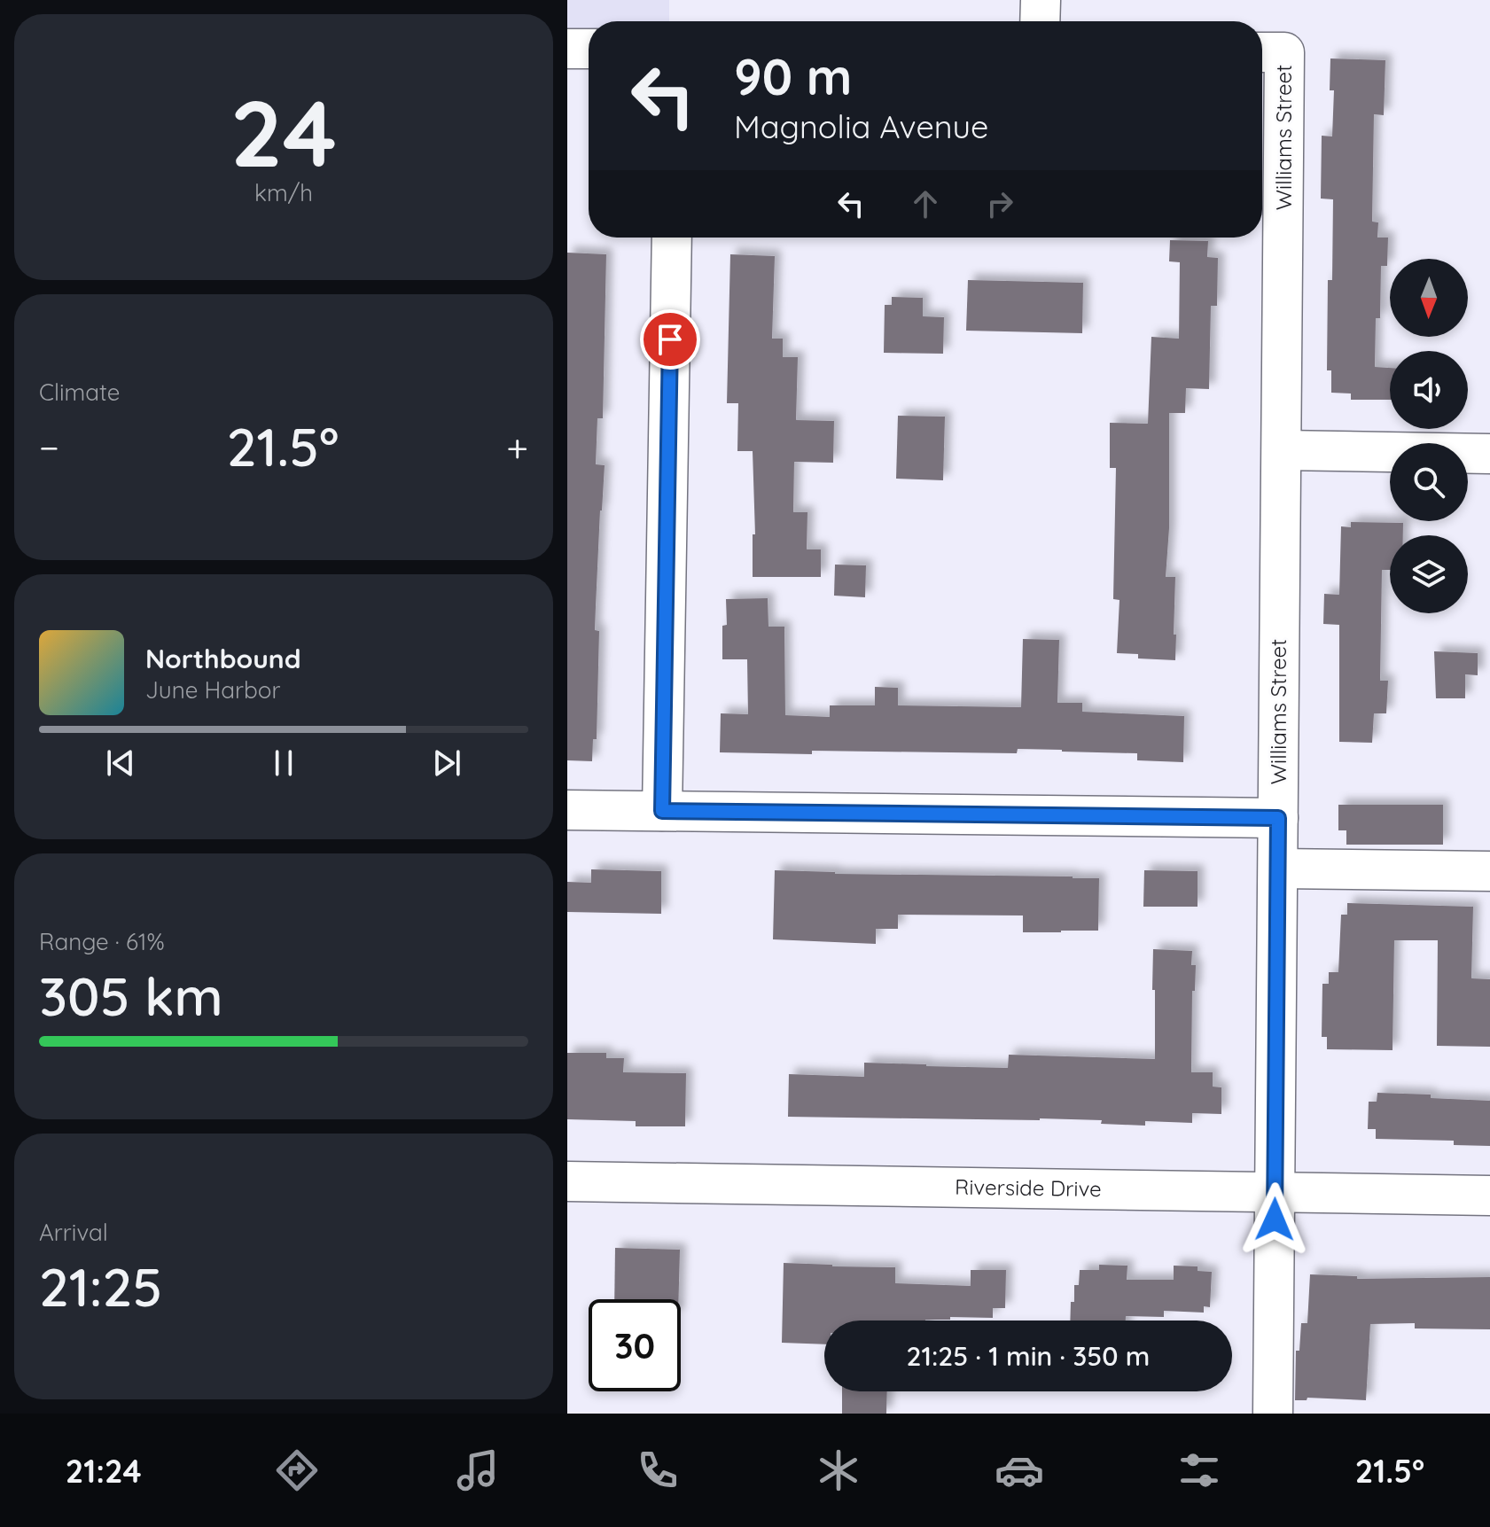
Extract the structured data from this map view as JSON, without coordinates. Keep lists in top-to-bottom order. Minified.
{"streets":{"street":["Williams Street","Riverside Drive"]},"crossings":[["Williams Street","Riverside Drive"]],"north":"bottom","page":{"tile":[["24","km/h"],"Climate",["Range · 61%","305 km"],["Arrival","21:25"]],"turn":["90 m","Magnolia Avenue"],"heat":["−","21.5°","+"],"song":["Northbound","June Harbor"],"limit":"30","trip":"21:25 · 1 min · 350 m","tabs":["21:24","21.5°"]}}
